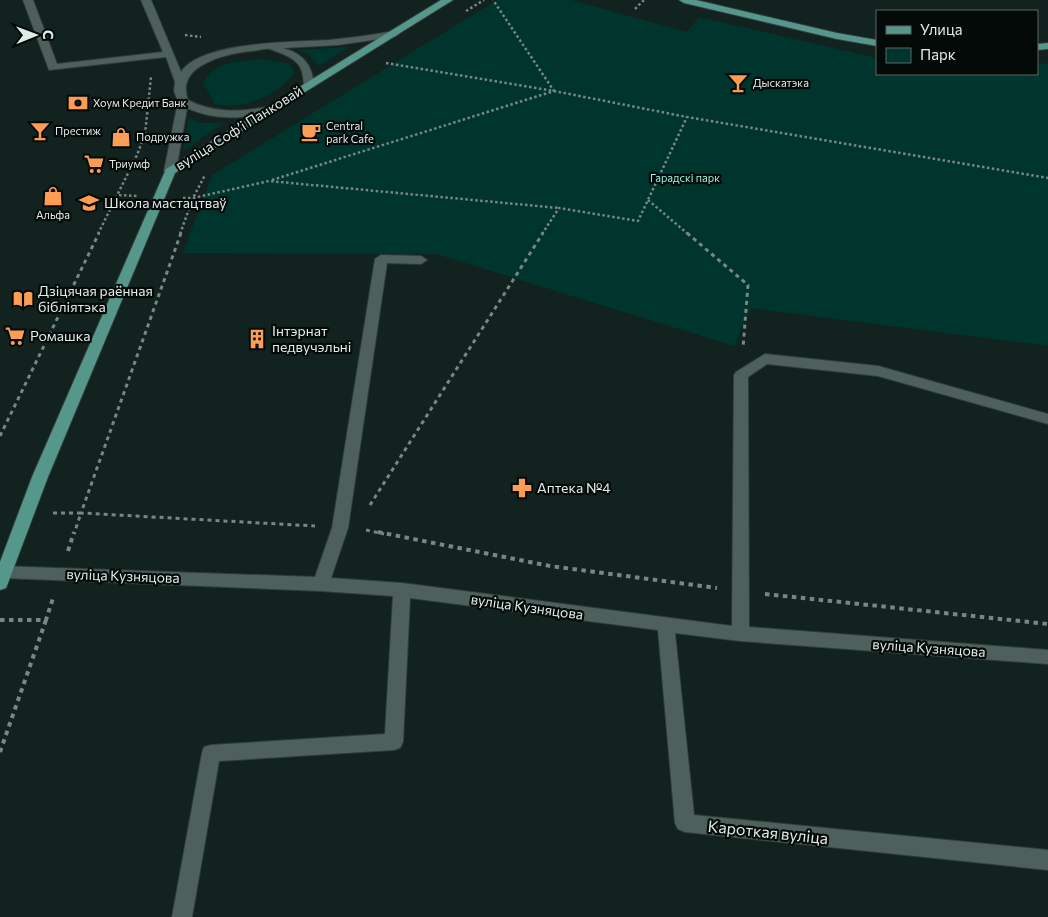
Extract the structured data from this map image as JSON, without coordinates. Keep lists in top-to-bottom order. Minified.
{"streets":{"main road":["вуліца Софʼі Панковай"],"street":["вуліца Кузняцова","Кароткая вуліца"]},"crossings":[["вуліца Софʼі Панковай","вуліца Кузняцова"],["вуліца Кузняцова","Кароткая вуліца"]],"parks":["Гарадскі парк"],"places":{"bar":["Дыскатэка","Престиж"],"bank":["Хоум Кредит Банк"],"cafe":["Central park Cafe"],"shop":["Подружка","Альфа"],"supermarket":["Триумф","Ромашка"],"school or university":["Школа мастацтваў"],"library":["Дзіцячая раённая бібліятэка"],"building":["Інтэрнат педвучэльні"],"pharmacy":["Аптека №4"]},"legend":["Улица","Парк"],"north":"right"}
